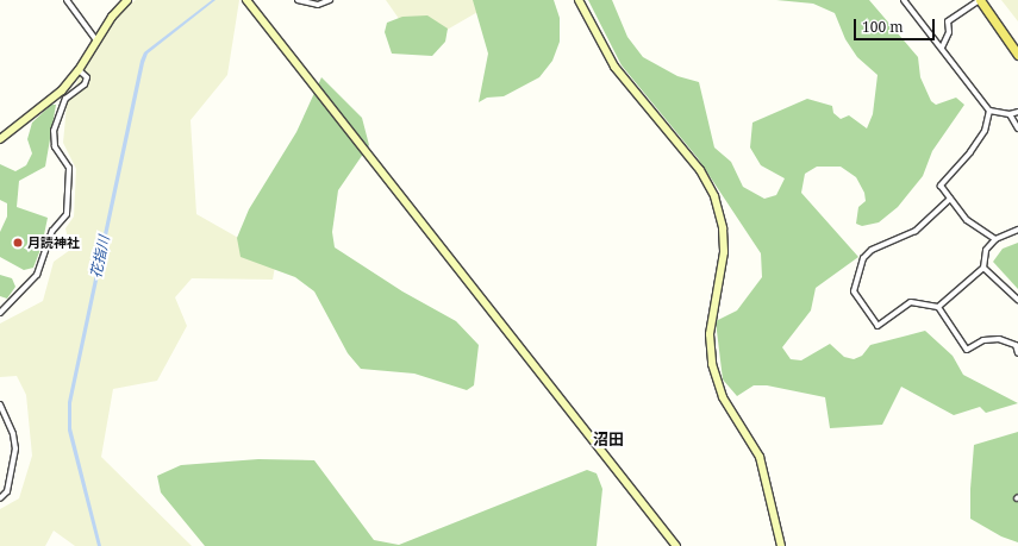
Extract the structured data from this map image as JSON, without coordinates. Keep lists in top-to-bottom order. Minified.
{"districts":["沼田"],"water":["花指川"],"places":["月読神社"],"scale_bar":"100 m"}
